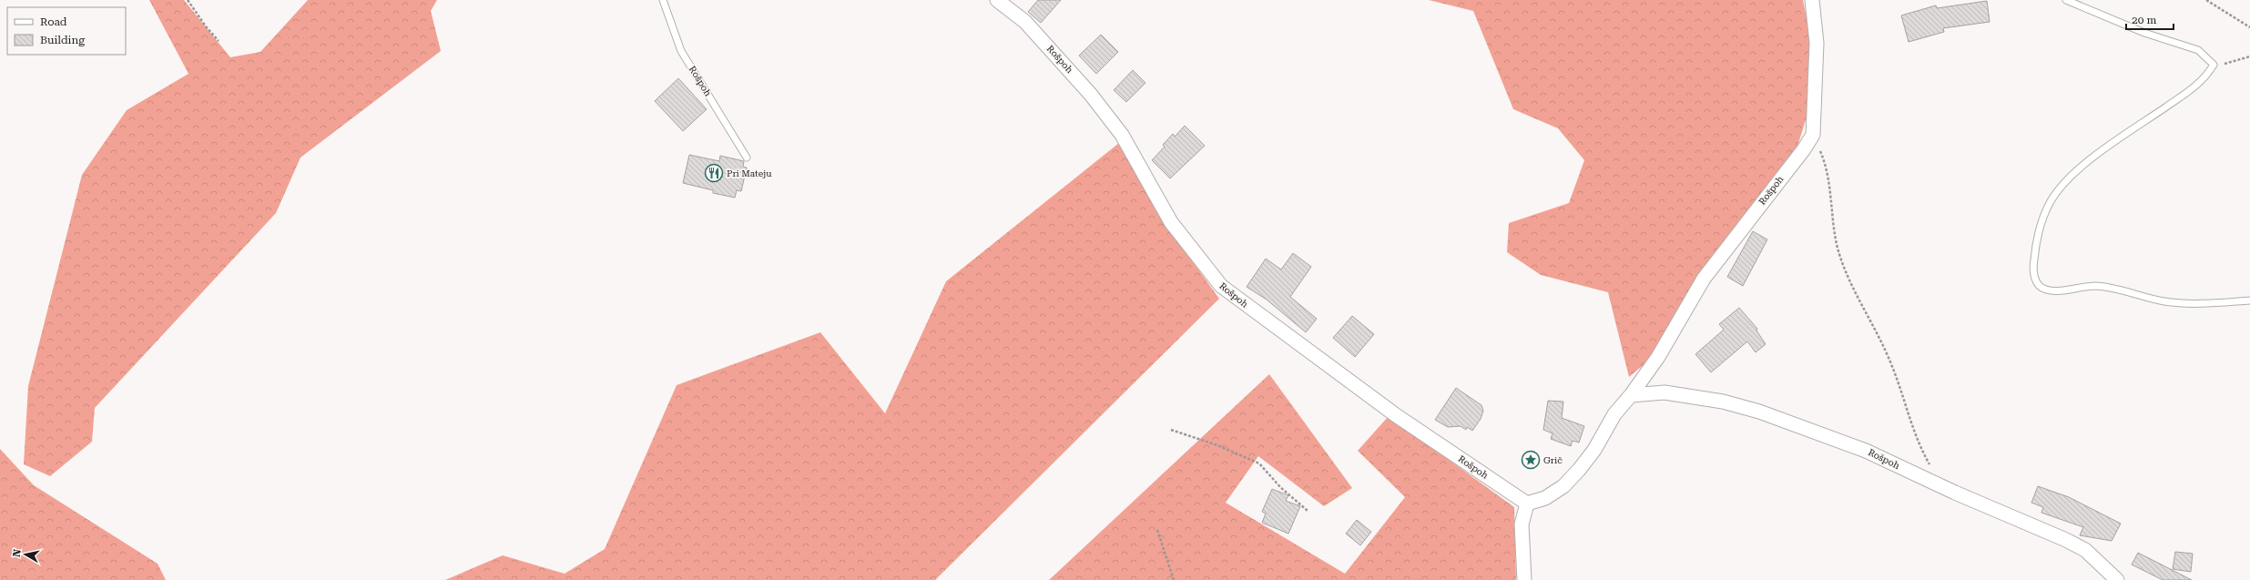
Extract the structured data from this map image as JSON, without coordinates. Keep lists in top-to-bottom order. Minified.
{"streets":{"street":["Rošpoh"]},"places":{"restaurant":["Pri Mateju"],"place":["Grič"]},"legend":["Road","Building"],"scale_bar":"20 m","north":"left"}
